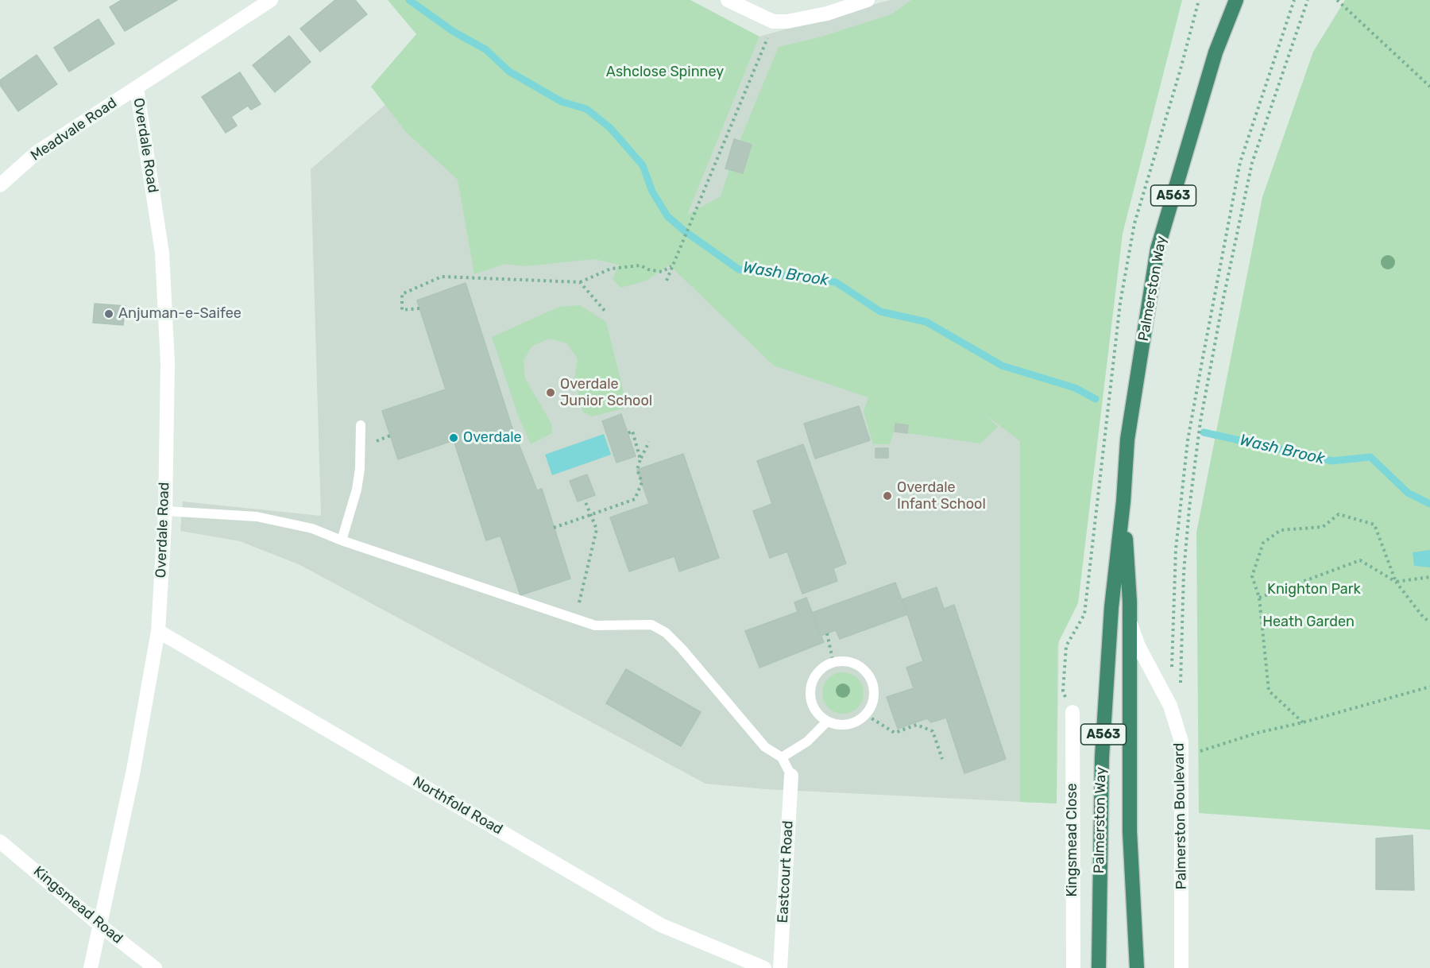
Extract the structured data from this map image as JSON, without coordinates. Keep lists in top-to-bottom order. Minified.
{"streets":{"highway":["A563","Palmerston Way"],"street":["Meadvale Road","Overdale Road","Northfold Road","Palmerston Boulevard","Kingsmead Close","Eastcourt Road","Kingsmead Road"]},"crossings":[["Meadvale Road","Overdale Road"],["Overdale Road","Northfold Road"],["Overdale Road","Kingsmead Road"],["Palmerston Way","Palmerston Boulevard"]],"water":["Wash Brook"],"parks":["Ashclose Spinney","Knighton Park","Heath Garden"],"places":["Anjuman-e-Saifee","Overdale Junior School","Overdale","Overdale Infant School"]}
